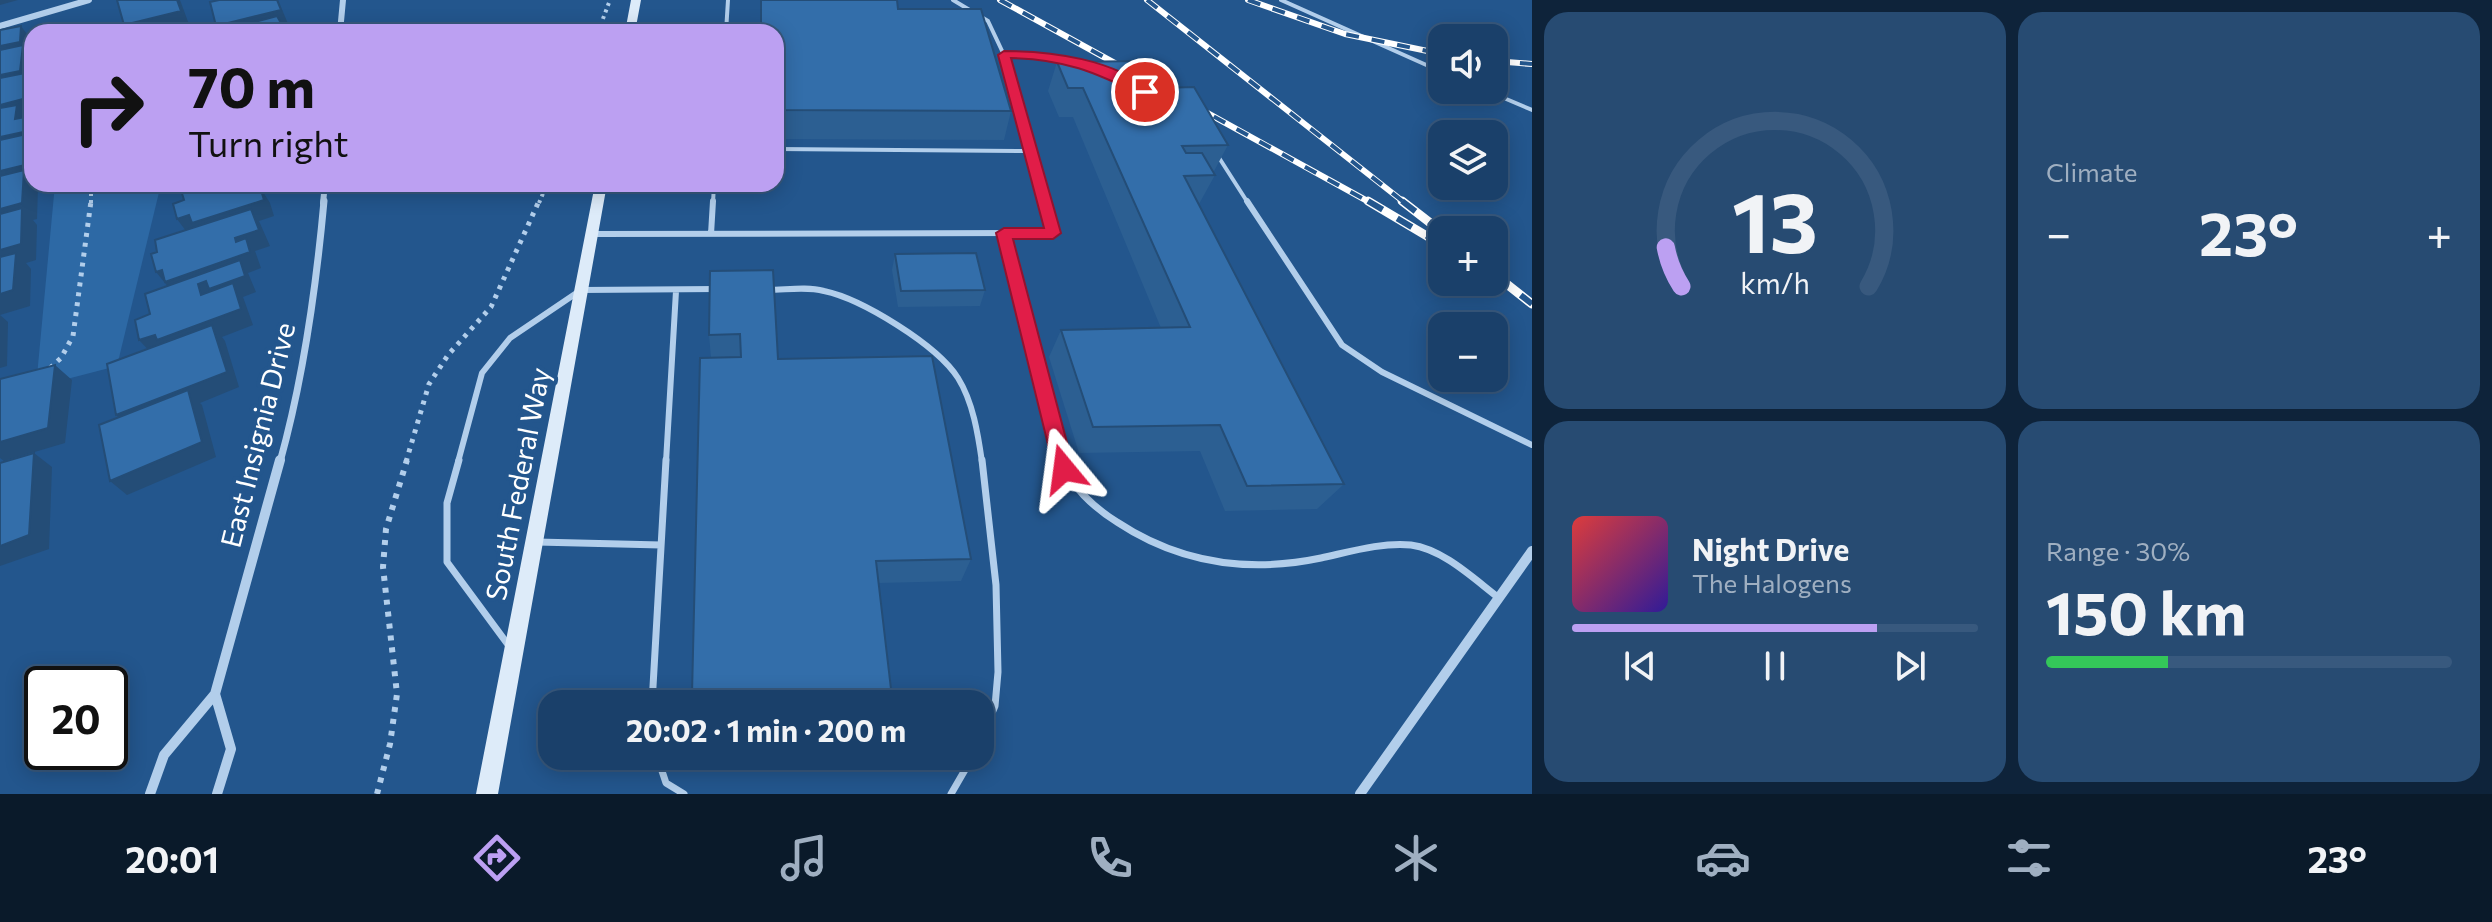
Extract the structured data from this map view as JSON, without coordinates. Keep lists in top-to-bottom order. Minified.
{"streets":{"main road":["South Federal Way"],"street":["East Insignia Drive"]},"page":{"tile":["Climate",["Range · 30%","150 km"]],"map_buttons":["+","−"],"turn":["70 m","Turn right"],"heat":["−","23°","+"],"song":["Night Drive","The Halogens"],"limit":"20","trip":"20:02 · 1 min · 200 m","tabs":["20:01","23°"],"gauge":["13","km/h"]}}
